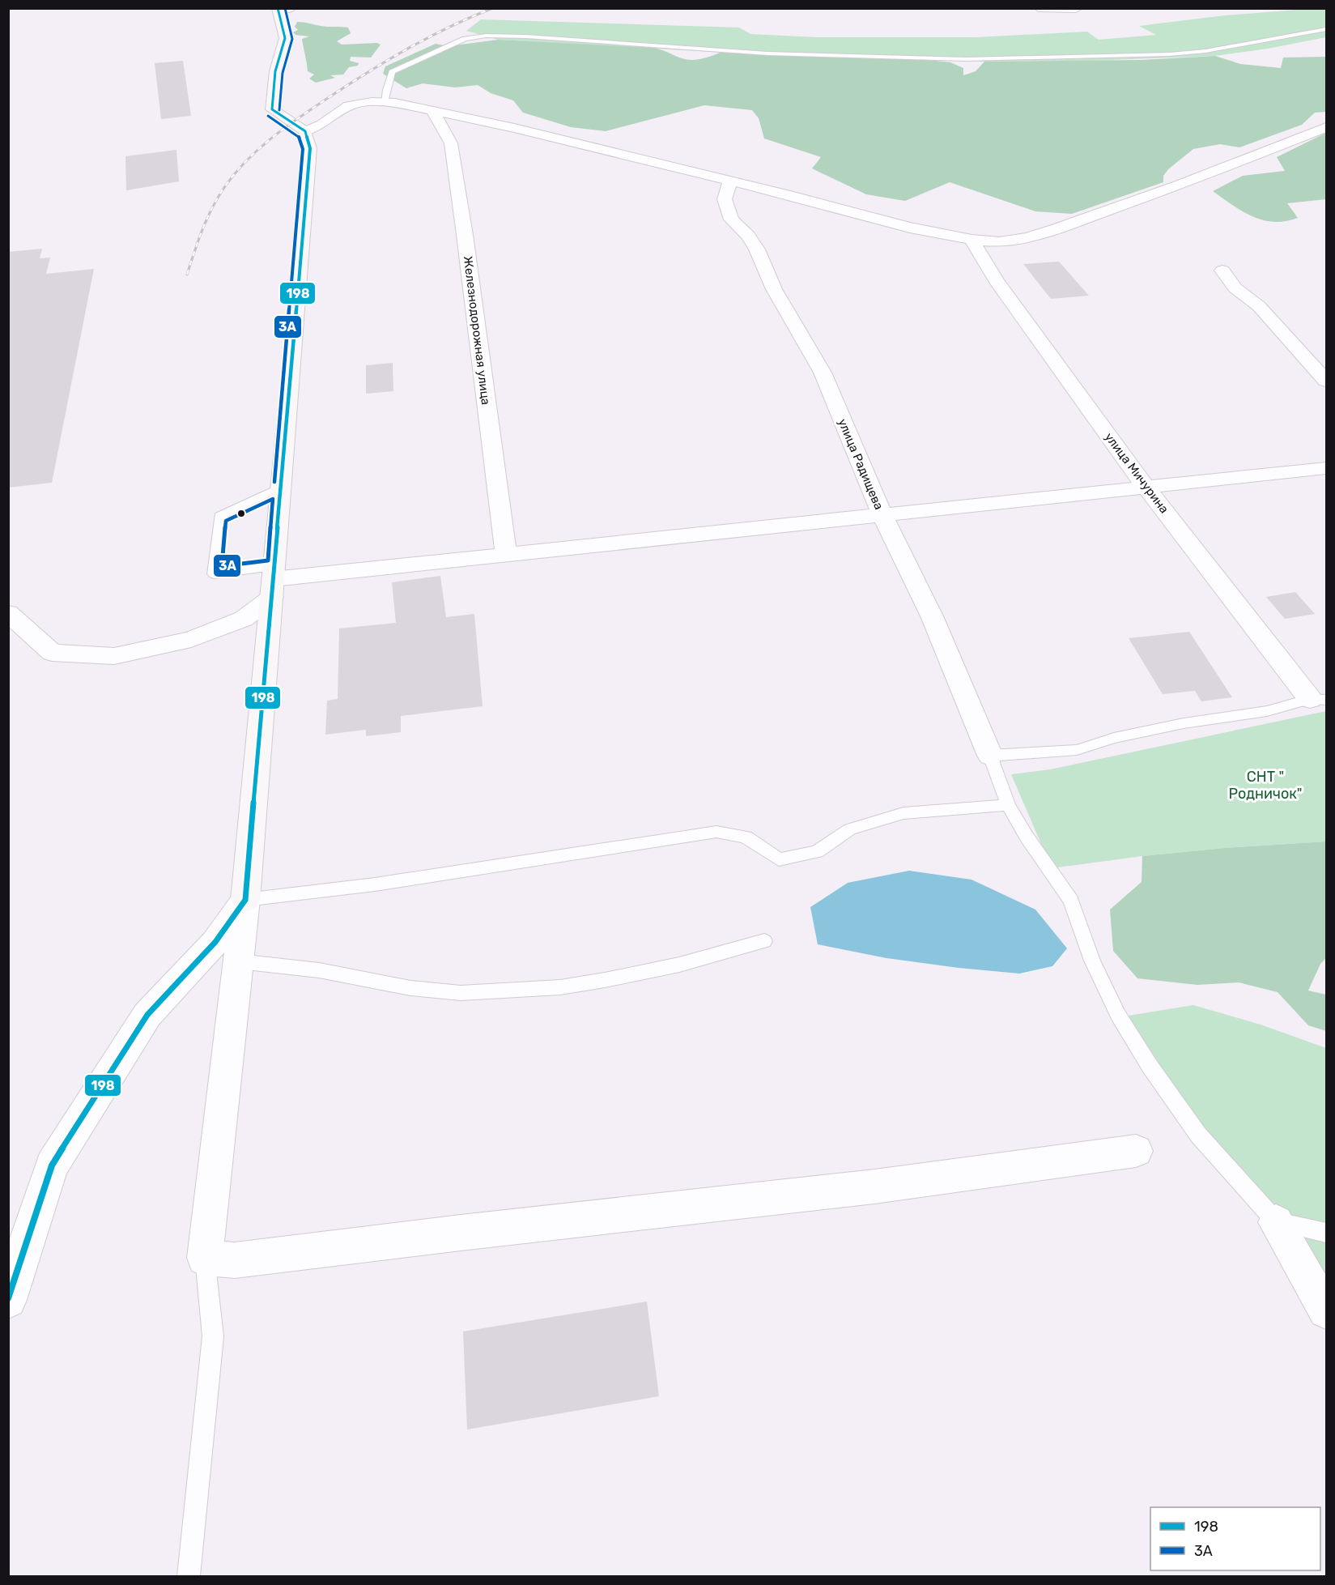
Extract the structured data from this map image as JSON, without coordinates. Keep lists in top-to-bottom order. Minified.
{"streets":{"street":["Железнодорожная улица","улица Радищева","улица Мичурина"]},"parks":["СНТ \" Родничок\""],"lines":["transit line 198","transit line 3А"],"legend":["198","3А"]}
